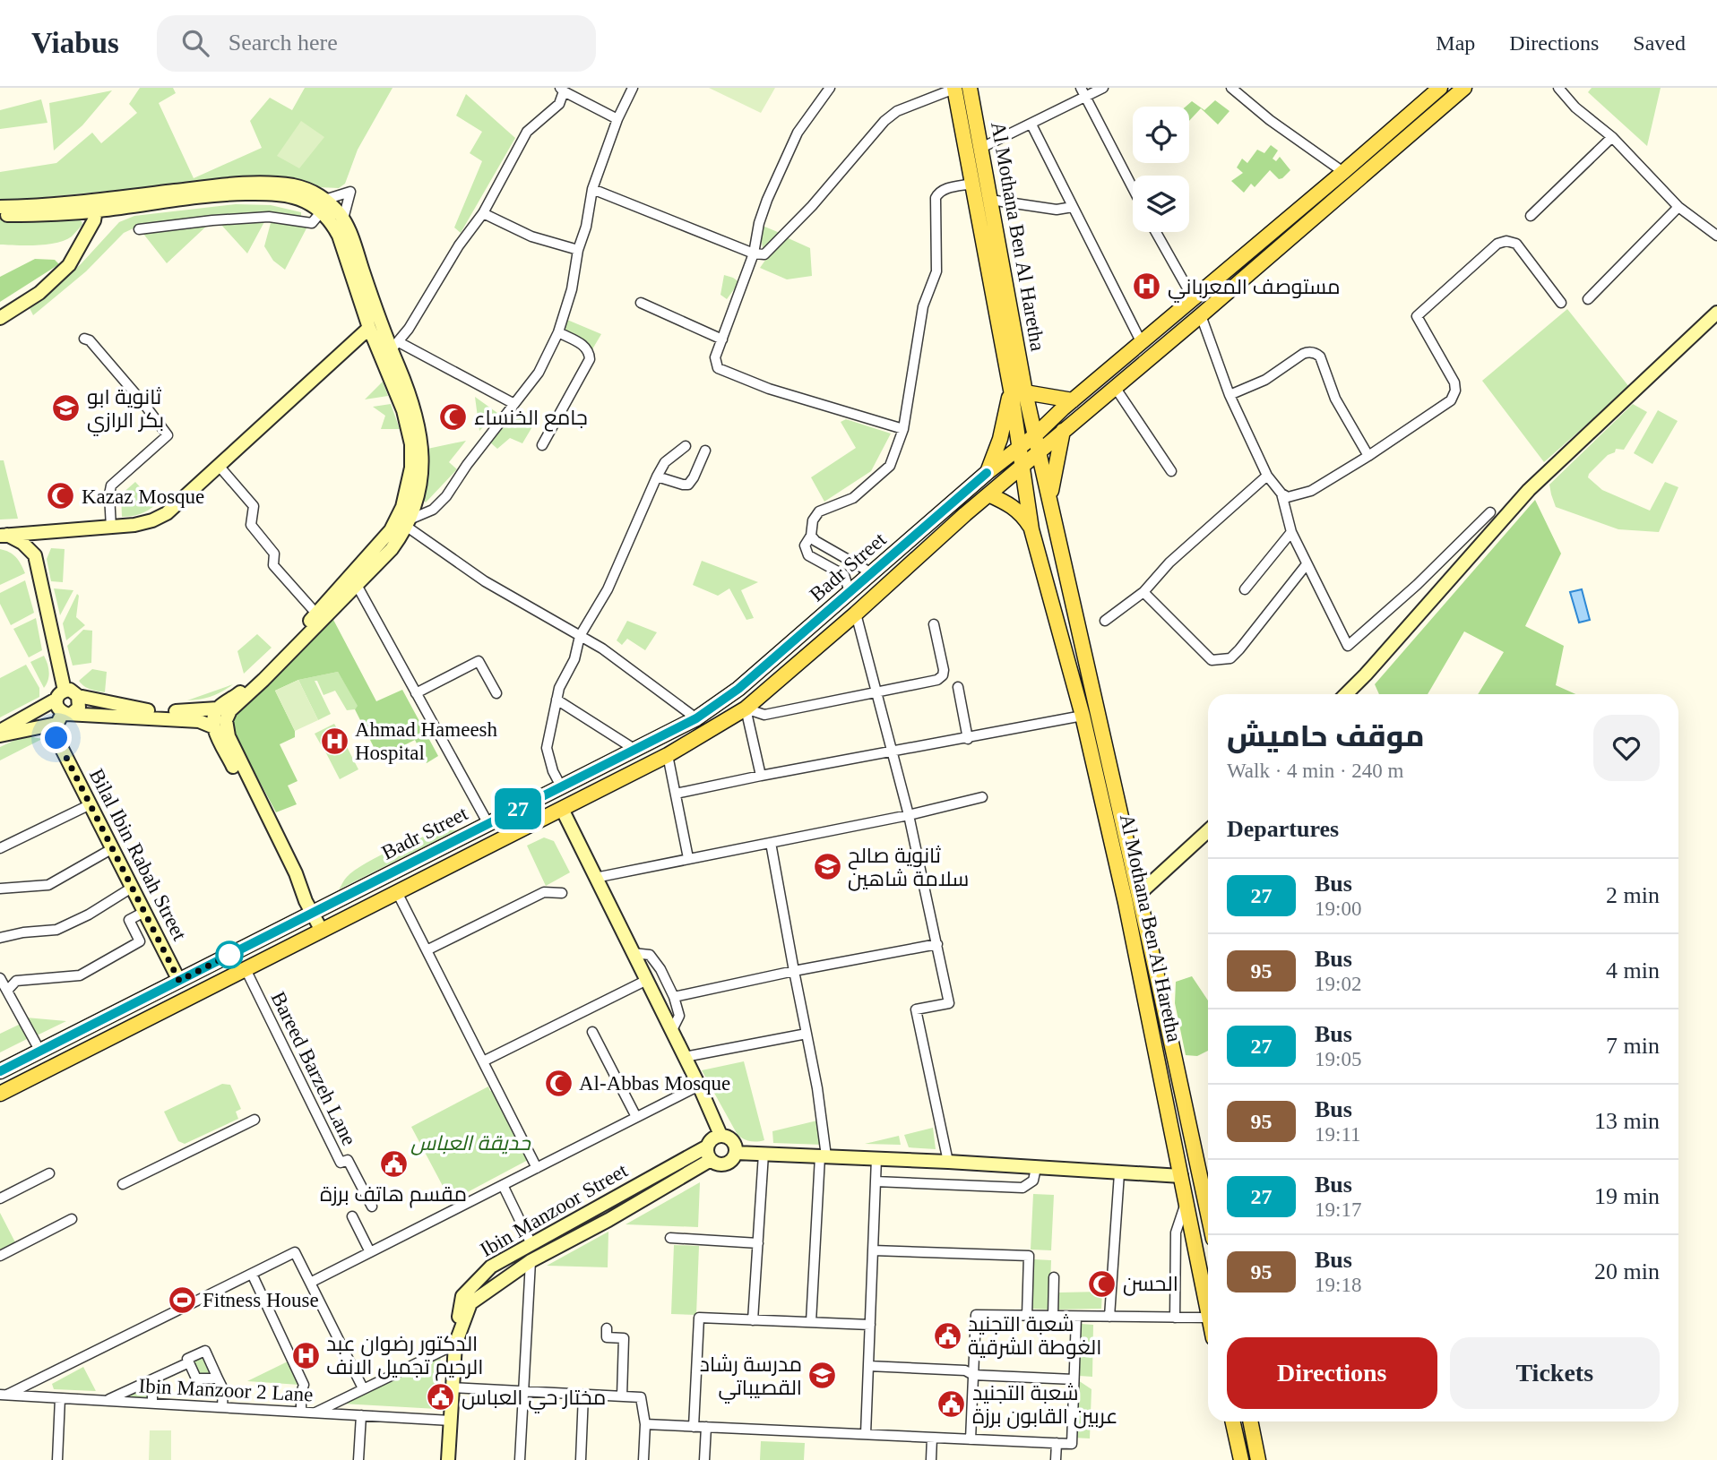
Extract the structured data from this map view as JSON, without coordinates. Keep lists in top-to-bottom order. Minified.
{"streets":{"main road":["Al Mothana Ben Al Haretha","Badr Street","Bilal Ibin Rabah Street","Ibin Manzoor Street"],"street":["Bareed Barzeh Lane","Ibin Manzoor 2 Lane"]},"crossings":[["Al Mothana Ben Al Haretha","Badr Street"],["Badr Street","Bilal Ibin Rabah Street"],["Badr Street","Bareed Barzeh Lane"],["Ibin Manzoor Street","Ibin Manzoor 2 Lane"]],"parks":["حديقة العباس"],"places":{"hospital":["مستوصف المعرباني","Ahmad Hameesh Hospital","الدكتور رضوان عبد الرحيم تجميل الانف"],"school or university":["ثانوية ابو بكر الرازي","ثانوية صالح سلامة شاهين","مدرسة رشاد القصيباتي"],"mosque":["جامع الخنساء","Kazaz Mosque","Al-Abbas Mosque","الحسن"],"public building":["مقسم هاتف برزة","شعبة التجنيد الغوطة الشرقية","مختار حي العباس","شعبة التجنيد عربين القابون برزة"],"sports":["Fitness House"]},"lines":["bus line 27"],"page":{"header":"Viabus","search":"Search here","nav":["Map","Directions","Saved"],"on_map":"27","heading":[["موقف حاميش","Walk · 4 min · 240 m"],"Departures"],"list":[{"mark":"27","name":"Bus","note":"19:00","value":"2 min"},{"mark":"95","name":"Bus","note":"19:02","value":"4 min"},{"mark":"27","name":"Bus","note":"19:05","value":"7 min"},{"mark":"95","name":"Bus","note":"19:11","value":"13 min"},{"mark":"27","name":"Bus","note":"19:17","value":"19 min"},{"mark":"95","name":"Bus","note":"19:18","value":"20 min"}],"buttons":["Directions","Tickets"]}}
